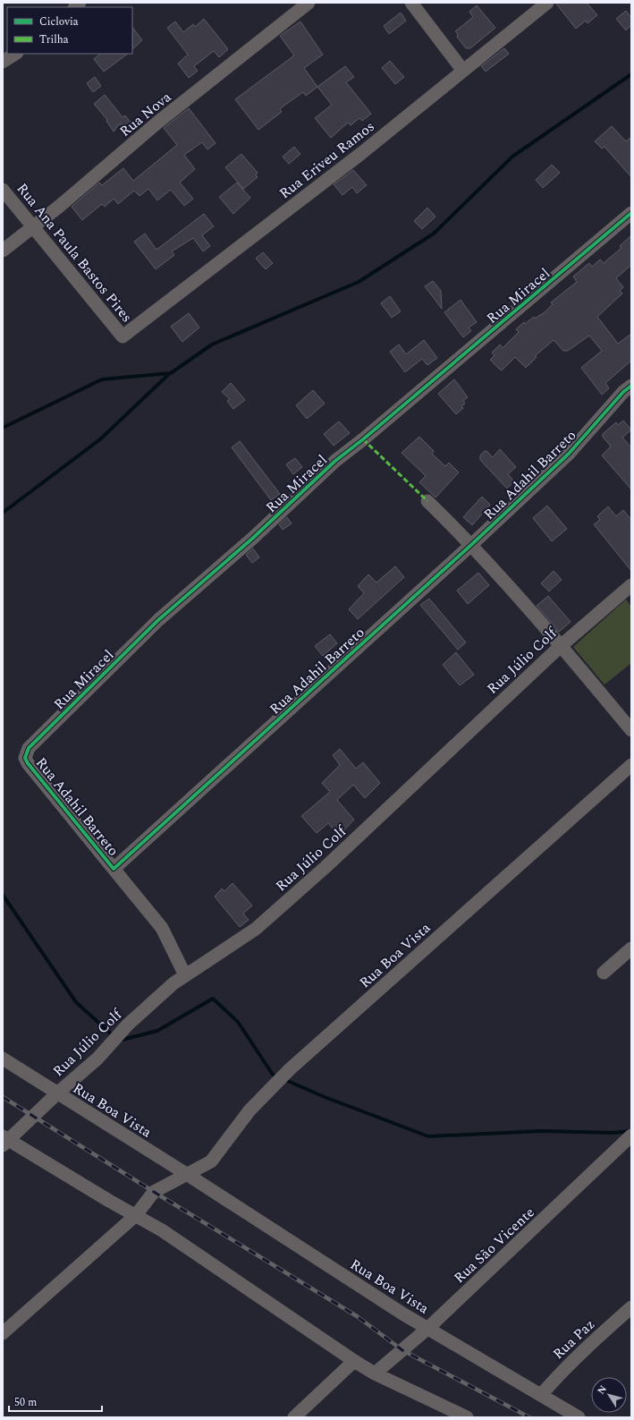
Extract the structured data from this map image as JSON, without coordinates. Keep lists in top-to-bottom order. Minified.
{"streets":{"street":["Rua Nova","Rua Eriveu Ramos","Rua Ana Paula Bastos Pires","Rua Miracel","Rua Adahil Barreto","Rua Júlio Colf","Rua Boa Vista","Rua São Vicente","Rua Paz"]},"crossings":[["Rua Nova","Rua Ana Paula Bastos Pires"],["Rua Eriveu Ramos","Rua Ana Paula Bastos Pires"],["Rua Miracel","Rua Adahil Barreto"],["Rua Júlio Colf","Rua Boa Vista"],["Rua Boa Vista","Rua São Vicente"],["Rua Boa Vista","Rua Paz"]],"legend":["Ciclovia","Trilha"],"scale_bar":"50 m","north":"top left"}
